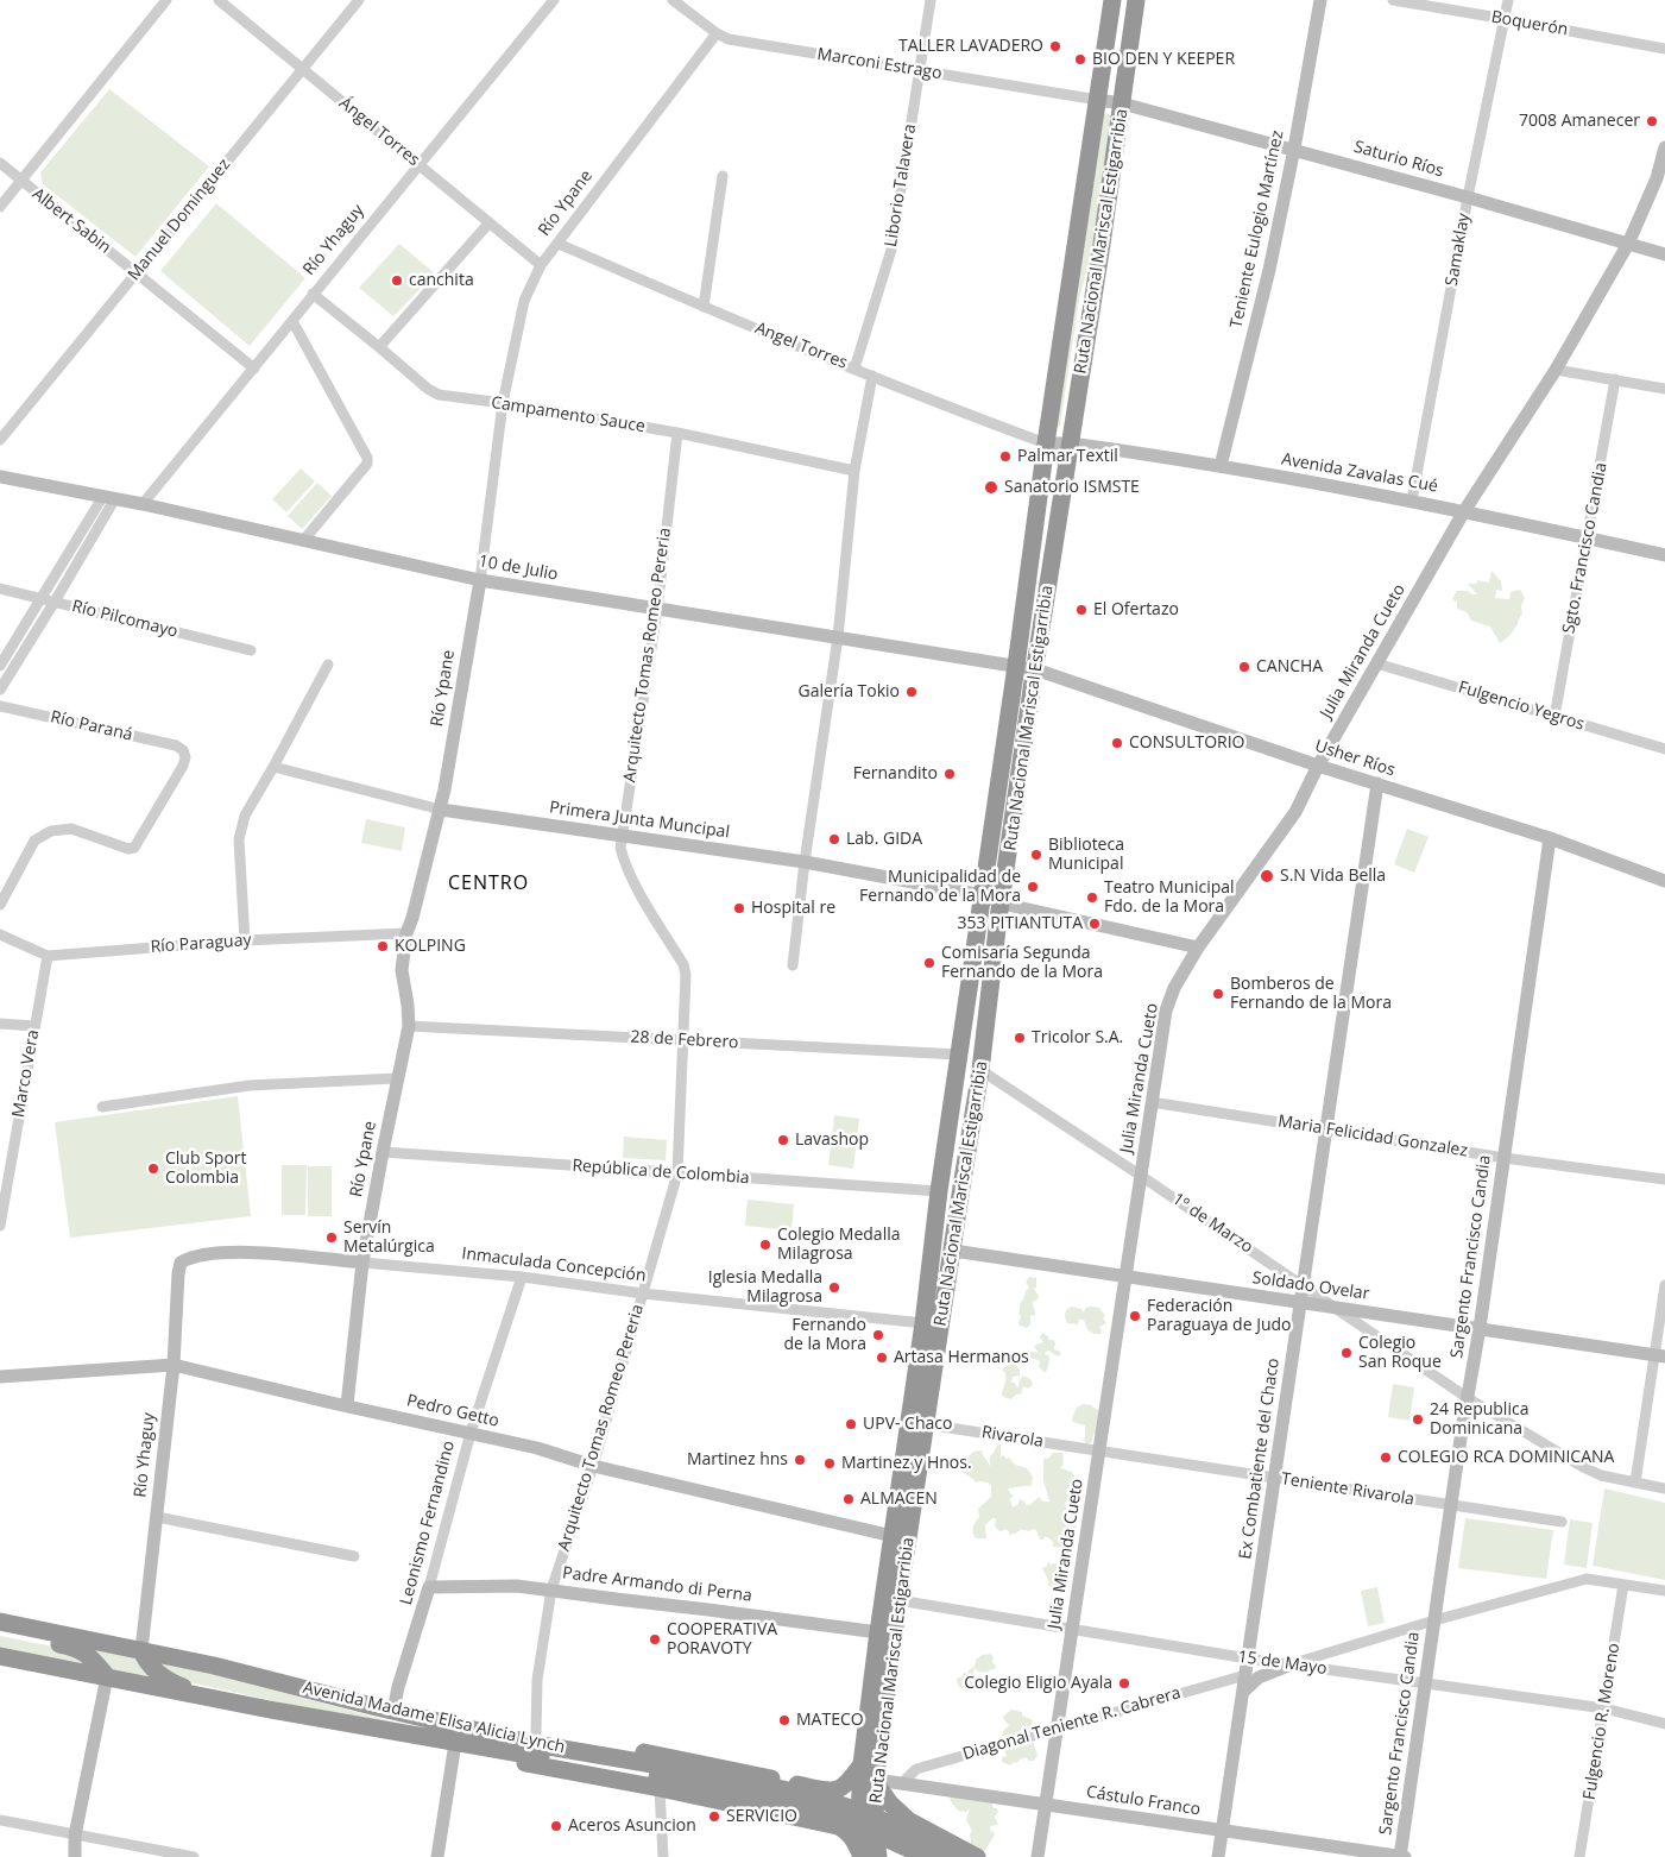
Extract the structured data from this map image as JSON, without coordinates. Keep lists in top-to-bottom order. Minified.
{"streets":{"highway":["Ruta Nacional Mariscal Estigarribia","Avenida Madame Elisa Alicia Lynch"],"street":["Boquerón","Marconi Estrago","Ángel Torres","Saturio Ríos","Liborio Talavera","Río Ypane","Manuel Dominguez","Albert Sabin","Teniente Eulogio Martínez","Río Yhaguy","Samaklay","Angel Torres","Campamento Sauce","Avenida Zavalas Cué","Sgto. Francisco Candia","10 de Julio","Río Pilcomayo","Julia Miranda Cueto","Arquitecto Tomas Romeo Pereria","Fulgencio Yegros","Río Paraná","Usher Ríos","Primera Junta Muncipal","Río Paraguay","28 de Febrero","Marco Vera","Maria Felicidad Gonzalez","República de Colombia","1º de Marzo","Sargento Francisco Candia","Inmaculada Concepción","Soldado Ovelar","Pedro Getto","Rivarola","Ex Combatiente del Chaco","Teniente Rivarola","Leonismo Fernandino","Padre Armando di Perna","15 de Mayo","Fulgencio R. Moreno","Diagonal Teniente R. Cabrera","Cástulo Franco"]},"crossings":[["Boquerón","Samaklay"],["Marconi Estrago","Saturio Ríos"],["Marconi Estrago","Liborio Talavera"],["Marconi Estrago","Río Ypane"],["Marconi Estrago","Ruta Nacional Mariscal Estigarribia"],["Ángel Torres","Río Ypane"],["Ángel Torres","Manuel Dominguez"],["Ángel Torres","Río Yhaguy"],["Saturio Ríos","Teniente Eulogio Martínez"],["Saturio Ríos","Ruta Nacional Mariscal Estigarribia"],["Saturio Ríos","Samaklay"],["Saturio Ríos","Julia Miranda Cueto"],["Liborio Talavera","Angel Torres"],["Río Ypane","Angel Torres"],["Río Ypane","Campamento Sauce"],["Río Ypane","10 de Julio"],["Río Ypane","Primera Junta Muncipal"],["Río Ypane","Río Paraguay"],["Río Ypane","28 de Febrero"],["Río Ypane","República de Colombia"],["Río Ypane","Inmaculada Concepción"],["Río Ypane","Pedro Getto"],["Manuel Dominguez","Albert Sabin"],["Albert Sabin","Río Yhaguy"],["Teniente Eulogio Martínez","Avenida Zavalas Cué"],["Río Yhaguy","Campamento Sauce"],["Río Yhaguy","10 de Julio"],["Río Yhaguy","Inmaculada Concepción"],["Río Yhaguy","Pedro Getto"],["Río Yhaguy","Avenida Madame Elisa Alicia Lynch"],["Ruta Nacional Mariscal Estigarribia","Angel Torres"],["Ruta Nacional Mariscal Estigarribia","Avenida Zavalas Cué"],["Ruta Nacional Mariscal Estigarribia","10 de Julio"],["Ruta Nacional Mariscal Estigarribia","Usher Ríos"],["Ruta Nacional Mariscal Estigarribia","Primera Junta Muncipal"],["Ruta Nacional Mariscal Estigarribia","28 de Febrero"],["Ruta Nacional Mariscal Estigarribia","República de Colombia"],["Ruta Nacional Mariscal Estigarribia","1º de Marzo"],["Ruta Nacional Mariscal Estigarribia","Inmaculada Concepción"],["Ruta Nacional Mariscal Estigarribia","Soldado Ovelar"],["Ruta Nacional Mariscal Estigarribia","Pedro Getto"],["Ruta Nacional Mariscal Estigarribia","Rivarola"],["Ruta Nacional Mariscal Estigarribia","Padre Armando di Perna"],["Ruta Nacional Mariscal Estigarribia","15 de Mayo"],["Ruta Nacional Mariscal Estigarribia","Avenida Madame Elisa Alicia Lynch"],["Ruta Nacional Mariscal Estigarribia","Cástulo Franco"],["Samaklay","Avenida Zavalas Cué"],["Angel Torres","Avenida Zavalas Cué"],["Campamento Sauce","Arquitecto Tomas Romeo Pereria"],["Avenida Zavalas Cué","Sgto. Francisco Candia"],["Avenida Zavalas Cué","Julia Miranda Cueto"],["Sgto. Francisco Candia","Fulgencio Yegros"],["10 de Julio","Arquitecto Tomas Romeo Pereria"],["10 de Julio","Usher Ríos"],["Julia Miranda Cueto","Fulgencio Yegros"],["Julia Miranda Cueto","Usher Ríos"],["Julia Miranda Cueto","Primera Junta Muncipal"],["Julia Miranda Cueto","Maria Felicidad Gonzalez"],["Julia Miranda Cueto","1º de Marzo"],["Julia Miranda Cueto","Soldado Ovelar"],["Julia Miranda Cueto","Rivarola"],["Julia Miranda Cueto","Teniente Rivarola"],["Julia Miranda Cueto","15 de Mayo"],["Julia Miranda Cueto","Diagonal Teniente R. Cabrera"],["Julia Miranda Cueto","Cástulo Franco"],["Arquitecto Tomas Romeo Pereria","Primera Junta Muncipal"],["Arquitecto Tomas Romeo Pereria","28 de Febrero"],["Arquitecto Tomas Romeo Pereria","República de Colombia"],["Arquitecto Tomas Romeo Pereria","Inmaculada Concepción"],["Arquitecto Tomas Romeo Pereria","Pedro Getto"],["Arquitecto Tomas Romeo Pereria","Padre Armando di Perna"],["Usher Ríos","Sargento Francisco Candia"],["Usher Ríos","Ex Combatiente del Chaco"],["Río Paraguay","Marco Vera"],["Maria Felicidad Gonzalez","Sargento Francisco Candia"],["Maria Felicidad Gonzalez","Ex Combatiente del Chaco"],["1º de Marzo","Sargento Francisco Candia"],["1º de Marzo","Soldado Ovelar"],["1º de Marzo","Ex Combatiente del Chaco"],["Sargento Francisco Candia","Soldado Ovelar"],["Sargento Francisco Candia","Teniente Rivarola"],["Sargento Francisco Candia","15 de Mayo"],["Sargento Francisco Candia","Cástulo Franco"],["Inmaculada Concepción","Leonismo Fernandino"],["Soldado Ovelar","Ex Combatiente del Chaco"],["Pedro Getto","Leonismo Fernandino"],["Rivarola","Teniente Rivarola"],["Ex Combatiente del Chaco","Teniente Rivarola"],["Ex Combatiente del Chaco","15 de Mayo"],["Ex Combatiente del Chaco","Diagonal Teniente R. Cabrera"],["Ex Combatiente del Chaco","Cástulo Franco"],["Leonismo Fernandino","Padre Armando di Perna"],["Leonismo Fernandino","Avenida Madame Elisa Alicia Lynch"],["15 de Mayo","Fulgencio R. Moreno"],["Diagonal Teniente R. Cabrera","Cástulo Franco"]],"districts":["CENTRO"],"places":["TALLER LAVADERO","BIO DEN Y KEEPER","7008 Amanecer","canchita","Palmar Textil","Sanatorio ISMSTE","El Ofertazo","CANCHA","Galería Tokio","CONSULTORIO","Fernandito","Lab. GIDA","Biblioteca Municipal","S.N Vida Bella","Municipalidad de Fernando de la Mora","Teatro Municipal Fdo. de la Mora","Hospital re","353 PITIANTUTA","KOLPING","Comisaría Segunda Fernando de la Mora","Bomberos de Fernando de la Mora","Tricolor S.A.","Lavashop","Club Sport Colombia","Servín Metalúrgica","Colegio Medalla Milagrosa","Iglesia Medalla Milagrosa","Federación Paraguaya de Judo","Fernando de la Mora","Colegio San Roque","Artasa Hermanos","24 Republica Dominicana","UPV- Chaco","COLEGIO RCA DOMINICANA","Martinez hns","Martinez y Hnos.","ALMACEN","COOPERATIVA PORAVOTY","Colegio Eligio Ayala","MATECO","SERVICIO","Aceros Asuncion"]}
